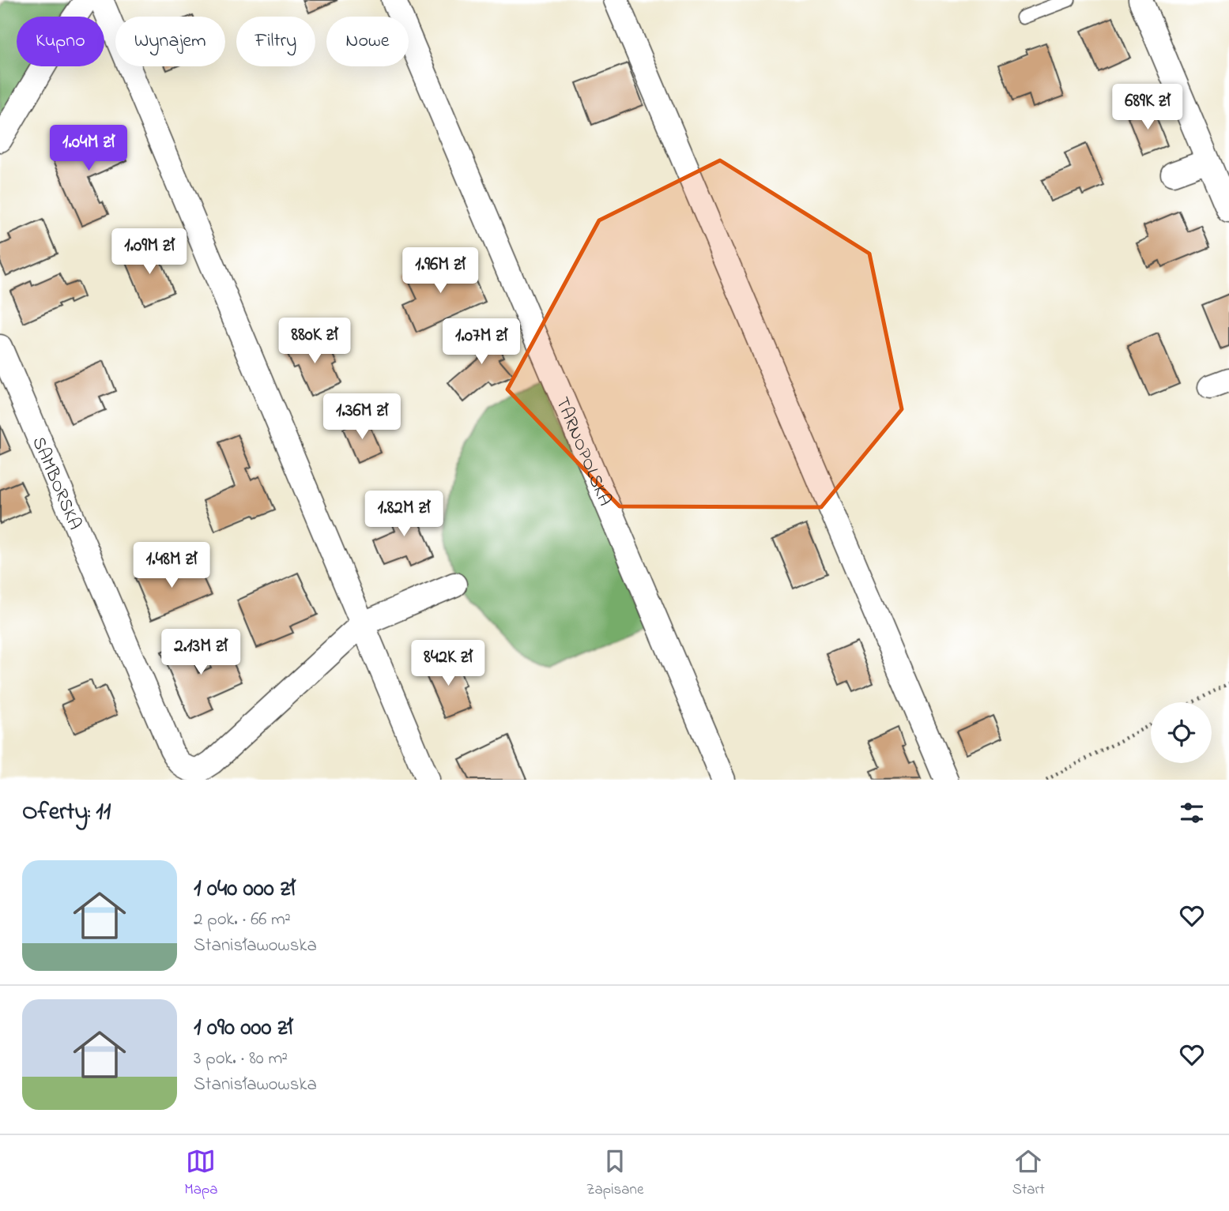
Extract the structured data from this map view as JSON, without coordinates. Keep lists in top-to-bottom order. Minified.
{"streets":{"street":["TARNOPOLSKA","SAMBORSKA"]},"page":{"chip":["Kupno","Wynajem","Filtry","Nowe"],"price":["689K zł","1.04M zł","1.09M zł","1.96M zł","880K zł","1.07M zł","1.36M zł","1.82M zł","1.48M zł","2.13M zł","842K zł"],"heading":"Oferty: 11","list":[{"name":"1 040 000 zł","note":"2 pok. · 66 m² · Stanisławowska"},{"name":"1 090 000 zł","note":"3 pok. · 80 m² · Stanisławowska"}],"tabs":["Mapa","Zapisane","Start"]}}
